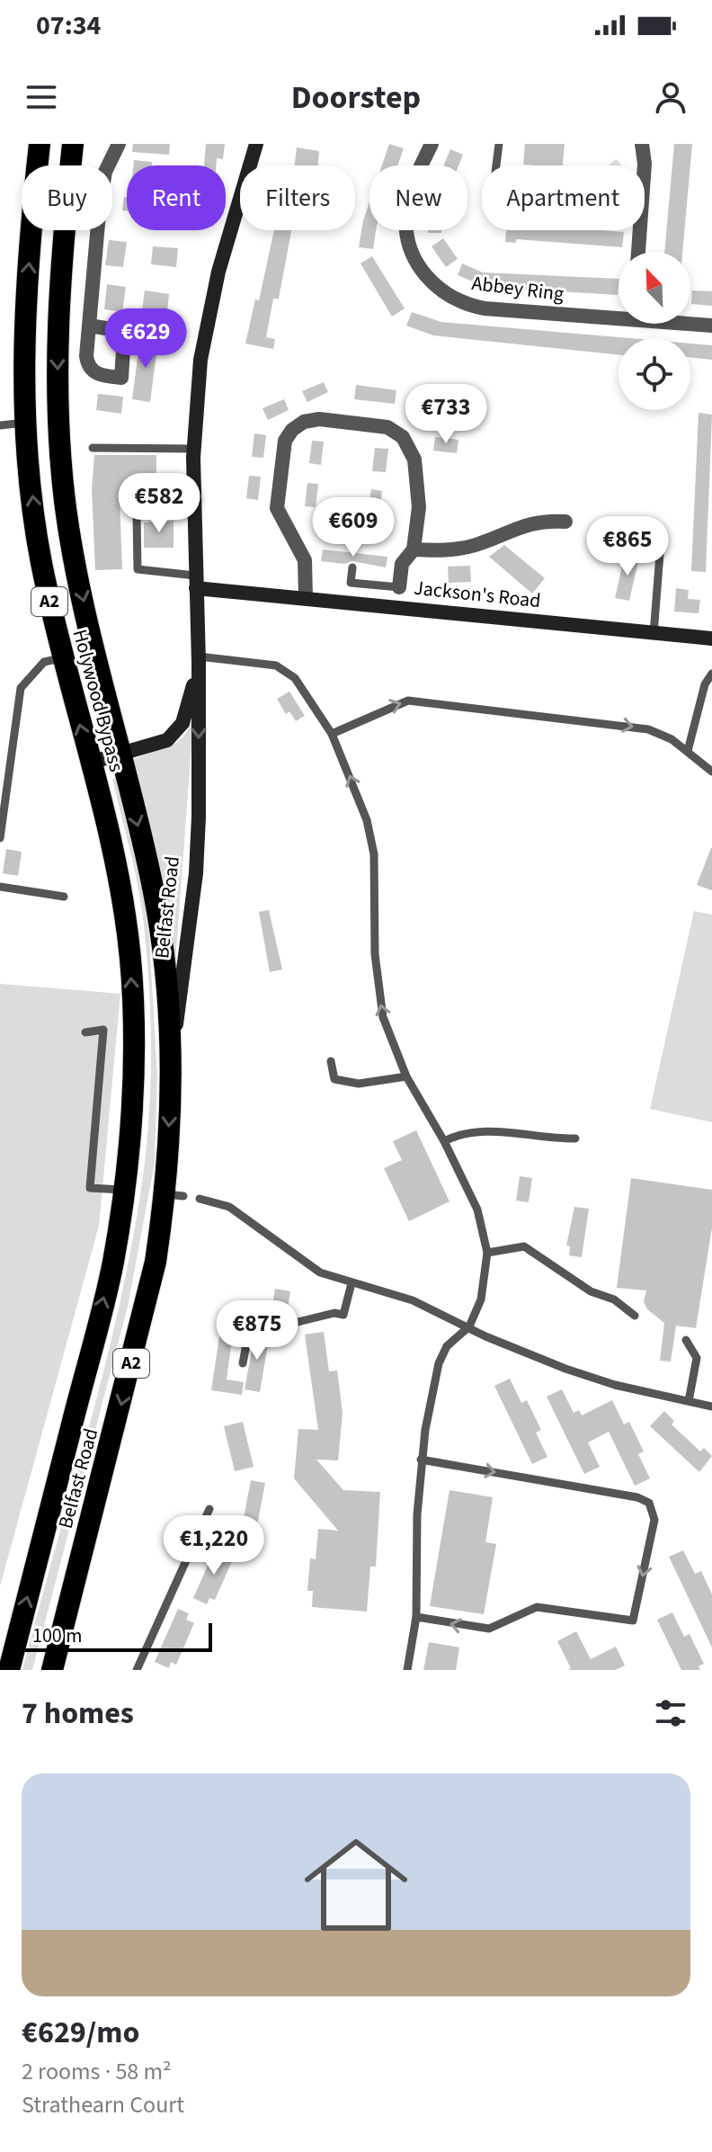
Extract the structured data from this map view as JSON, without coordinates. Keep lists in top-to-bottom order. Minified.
{"streets":{"highway":["A2","Holywood Bypass","Belfast Road"],"main road":["Jackson's Road"],"street":["Abbey Ring"]},"crossings":[["Jackson's Road","Belfast Road"],["Holywood Bypass","Belfast Road"]],"scale_bar":"100 m","north":"top left","page":{"status":"07:34","header":"Doorstep","chip":["Buy","Rent","Filters","New","Apartment"],"price":["€629","€733","€582","€609","€865","€875","€1,220"],"scale":"100 m","heading":"7 homes","list":[{"name":"€629/mo","note":"2 rooms · 58 m² · Strathearn Court"}]}}
